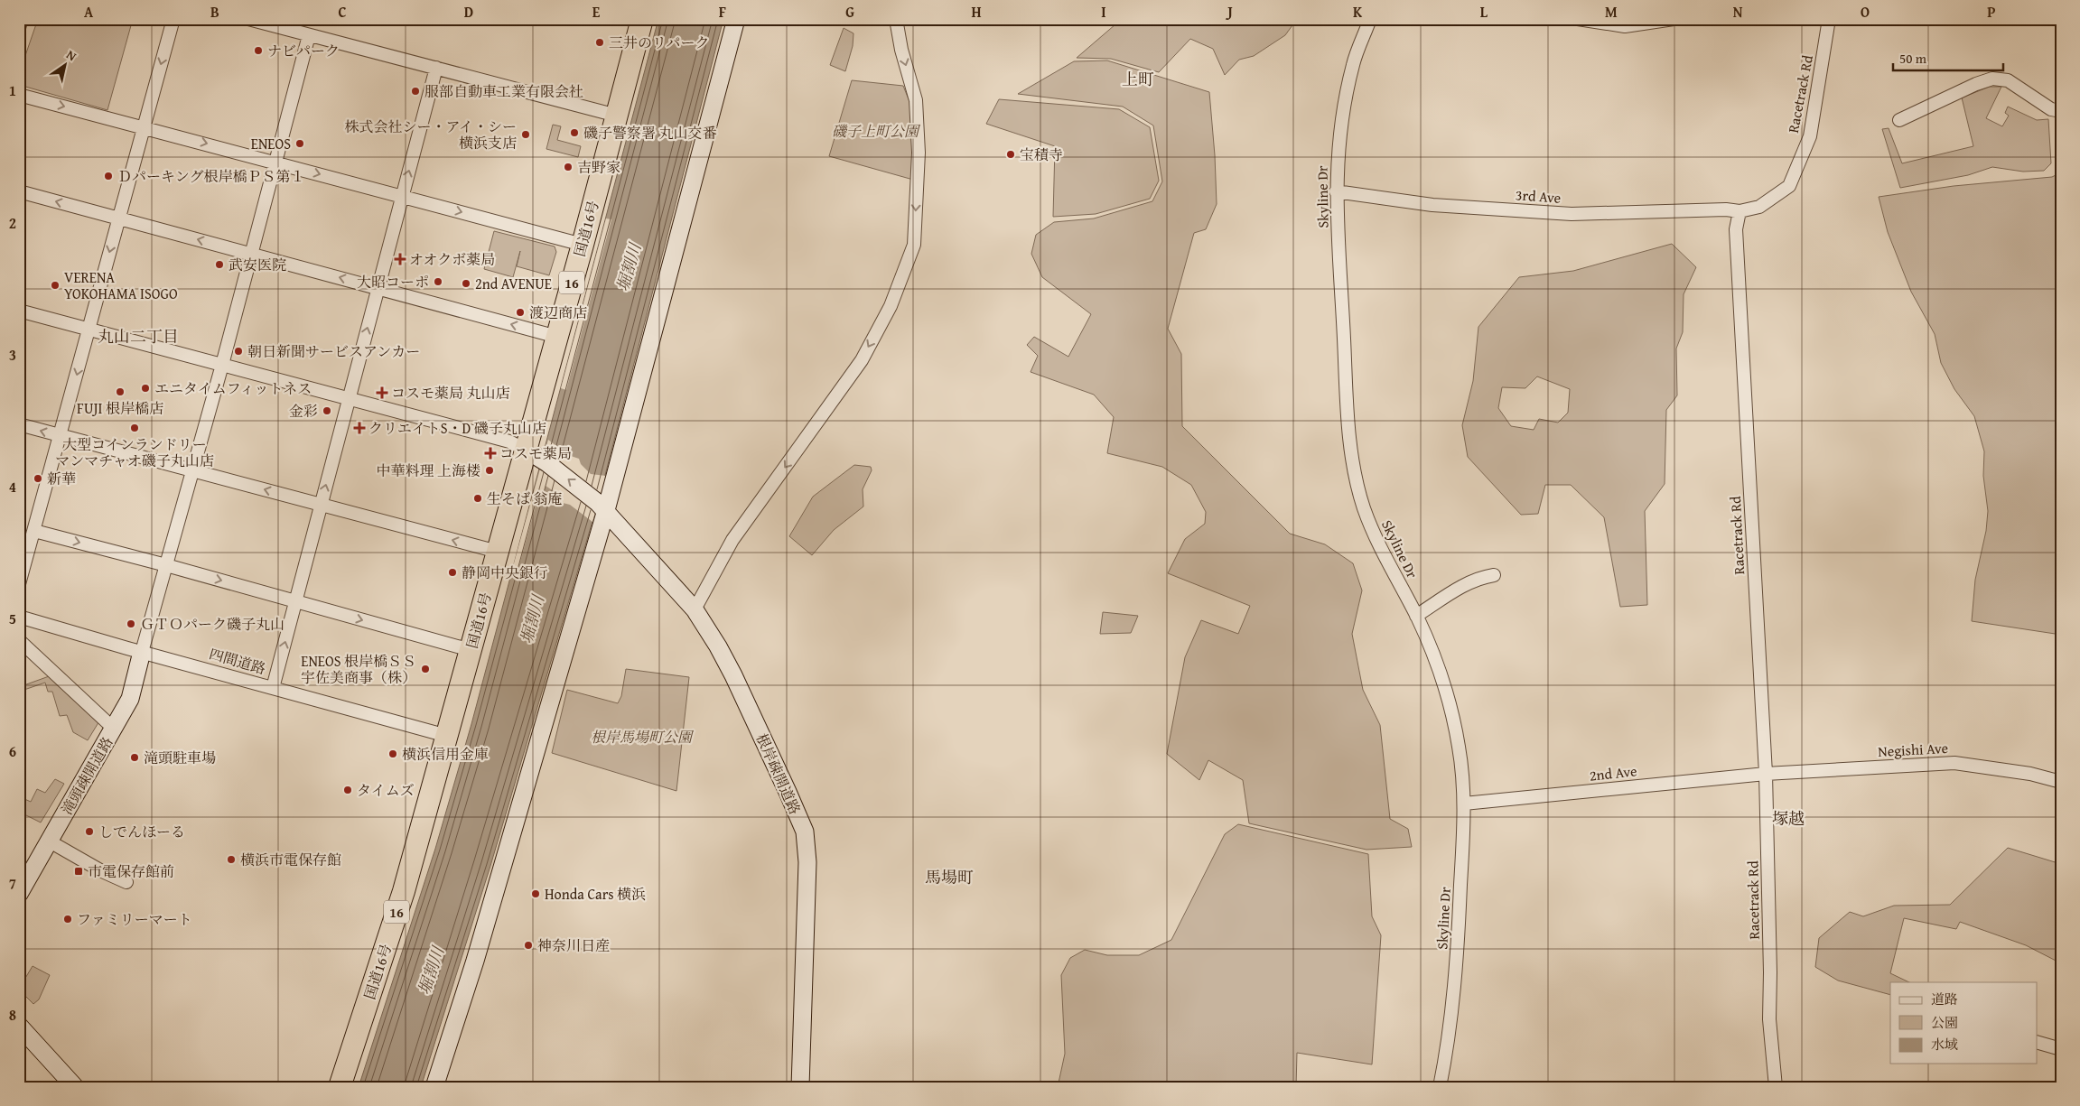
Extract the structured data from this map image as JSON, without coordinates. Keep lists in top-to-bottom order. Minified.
{"streets":{"highway":["国道16号","16"],"street":["Racetrack Rd","3rd Ave","Skyline Dr","四間道路","Negishi Ave","2nd Ave","根岸疎開道路","滝頭疎開道路"]},"crossings":[["Racetrack Rd","3rd Ave"],["Racetrack Rd","Negishi Ave"],["Racetrack Rd","2nd Ave"],["3rd Ave","Skyline Dr"],["Skyline Dr","2nd Ave"],["国道16号","四間道路"],["国道16号","根岸疎開道路"],["四間道路","滝頭疎開道路"],["Negishi Ave","2nd Ave"]],"districts":["上町","丸山二丁目","塚越","馬場町"],"water":["堀割川"],"parks":["磯子上町公園","根岸馬場町公園"],"places":{"other":["三井のリパーク","ナビパーク","服部自動車工業有限会社","磯子警察署 丸山交番","株式会社シー・アイ・シー 横浜支店","ENEOS","宝積寺","吉野家","Ｄパーキング根岸橋ＰＳ第１","武安医院","大昭コーポ","2nd AVENUE","VERENA YOKOHAMA ISOGO","渡辺商店","朝日新聞サービスアンカー","エニタイムフィットネス","FUJI 根岸橋店","金彩","大型コインランドリー マンマチャオ磯子丸山店","中華料理 上海楼","新華","生そば 翁庵","静岡中央銀行","ＧＴＯパーク磯子丸山","ENEOS 根岸橋ＳＳ 宇佐美商事（株）","横浜信用金庫","滝頭駐車場","タイムズ","しでんほーる","横浜市電保存館","Honda Cars 横浜","ファミリーマート","神奈川日産"],"health":["オオクボ薬局","コスモ薬局 丸山店","クリエイトS・D 磯子丸山店","コスモ薬局"],"transit":["市電保存館前"]},"legend":["道路","公園","水域"],"scale_bar":"50 m","north":"top right","grid":{"columns":["A","B","C","D","E","F","G","H","I","J","K","L","M","N","O","P"],"rows":["1","2","3","4","5","6","7","8"]}}
